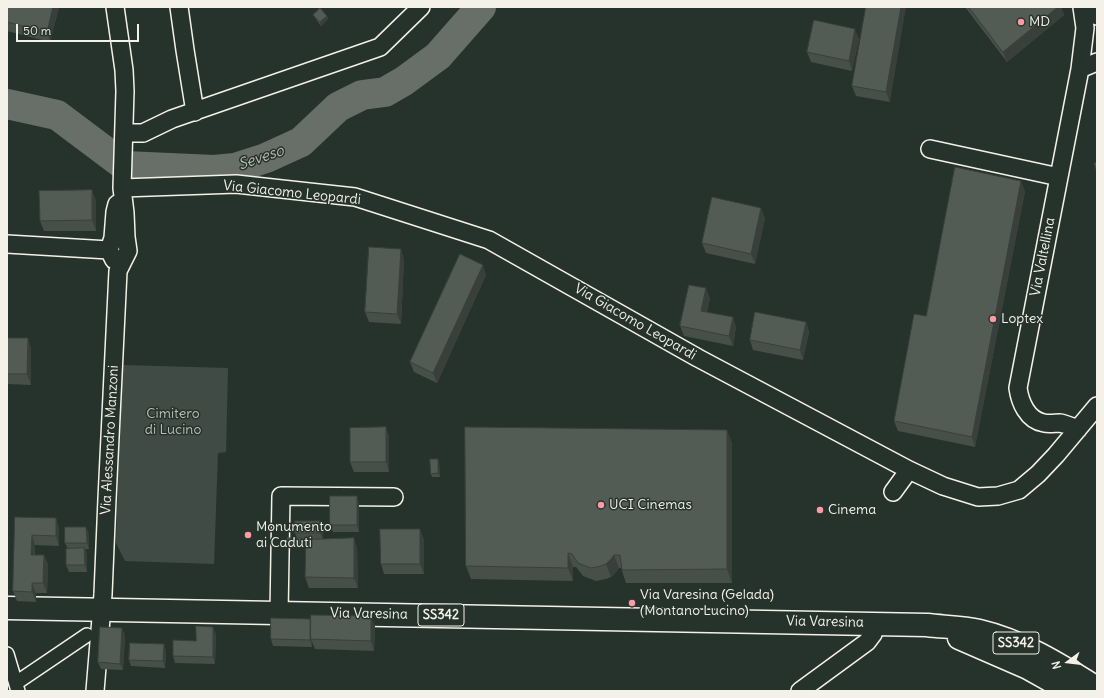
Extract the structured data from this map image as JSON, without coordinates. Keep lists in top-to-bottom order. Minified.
{"streets":{"main road":["Via Varesina","SS342"],"street":["Via Giacomo Leopardi","Via Valtellina","Via Alessandro Manzoni"]},"crossings":[["Via Giacomo Leopardi","Via Valtellina"],["Via Giacomo Leopardi","Via Alessandro Manzoni"],["Via Alessandro Manzoni","Via Varesina"],["Via Varesina","SS342"]],"water":["Seveso"],"parks":["Cimitero di Lucino"],"places":["MD","Loptex","UCI Cinemas","Cinema","Monumento ai Caduti","Via Varesina (Gelada) (Montano Lucino)"],"scale_bar":"50 m","north":"left"}
